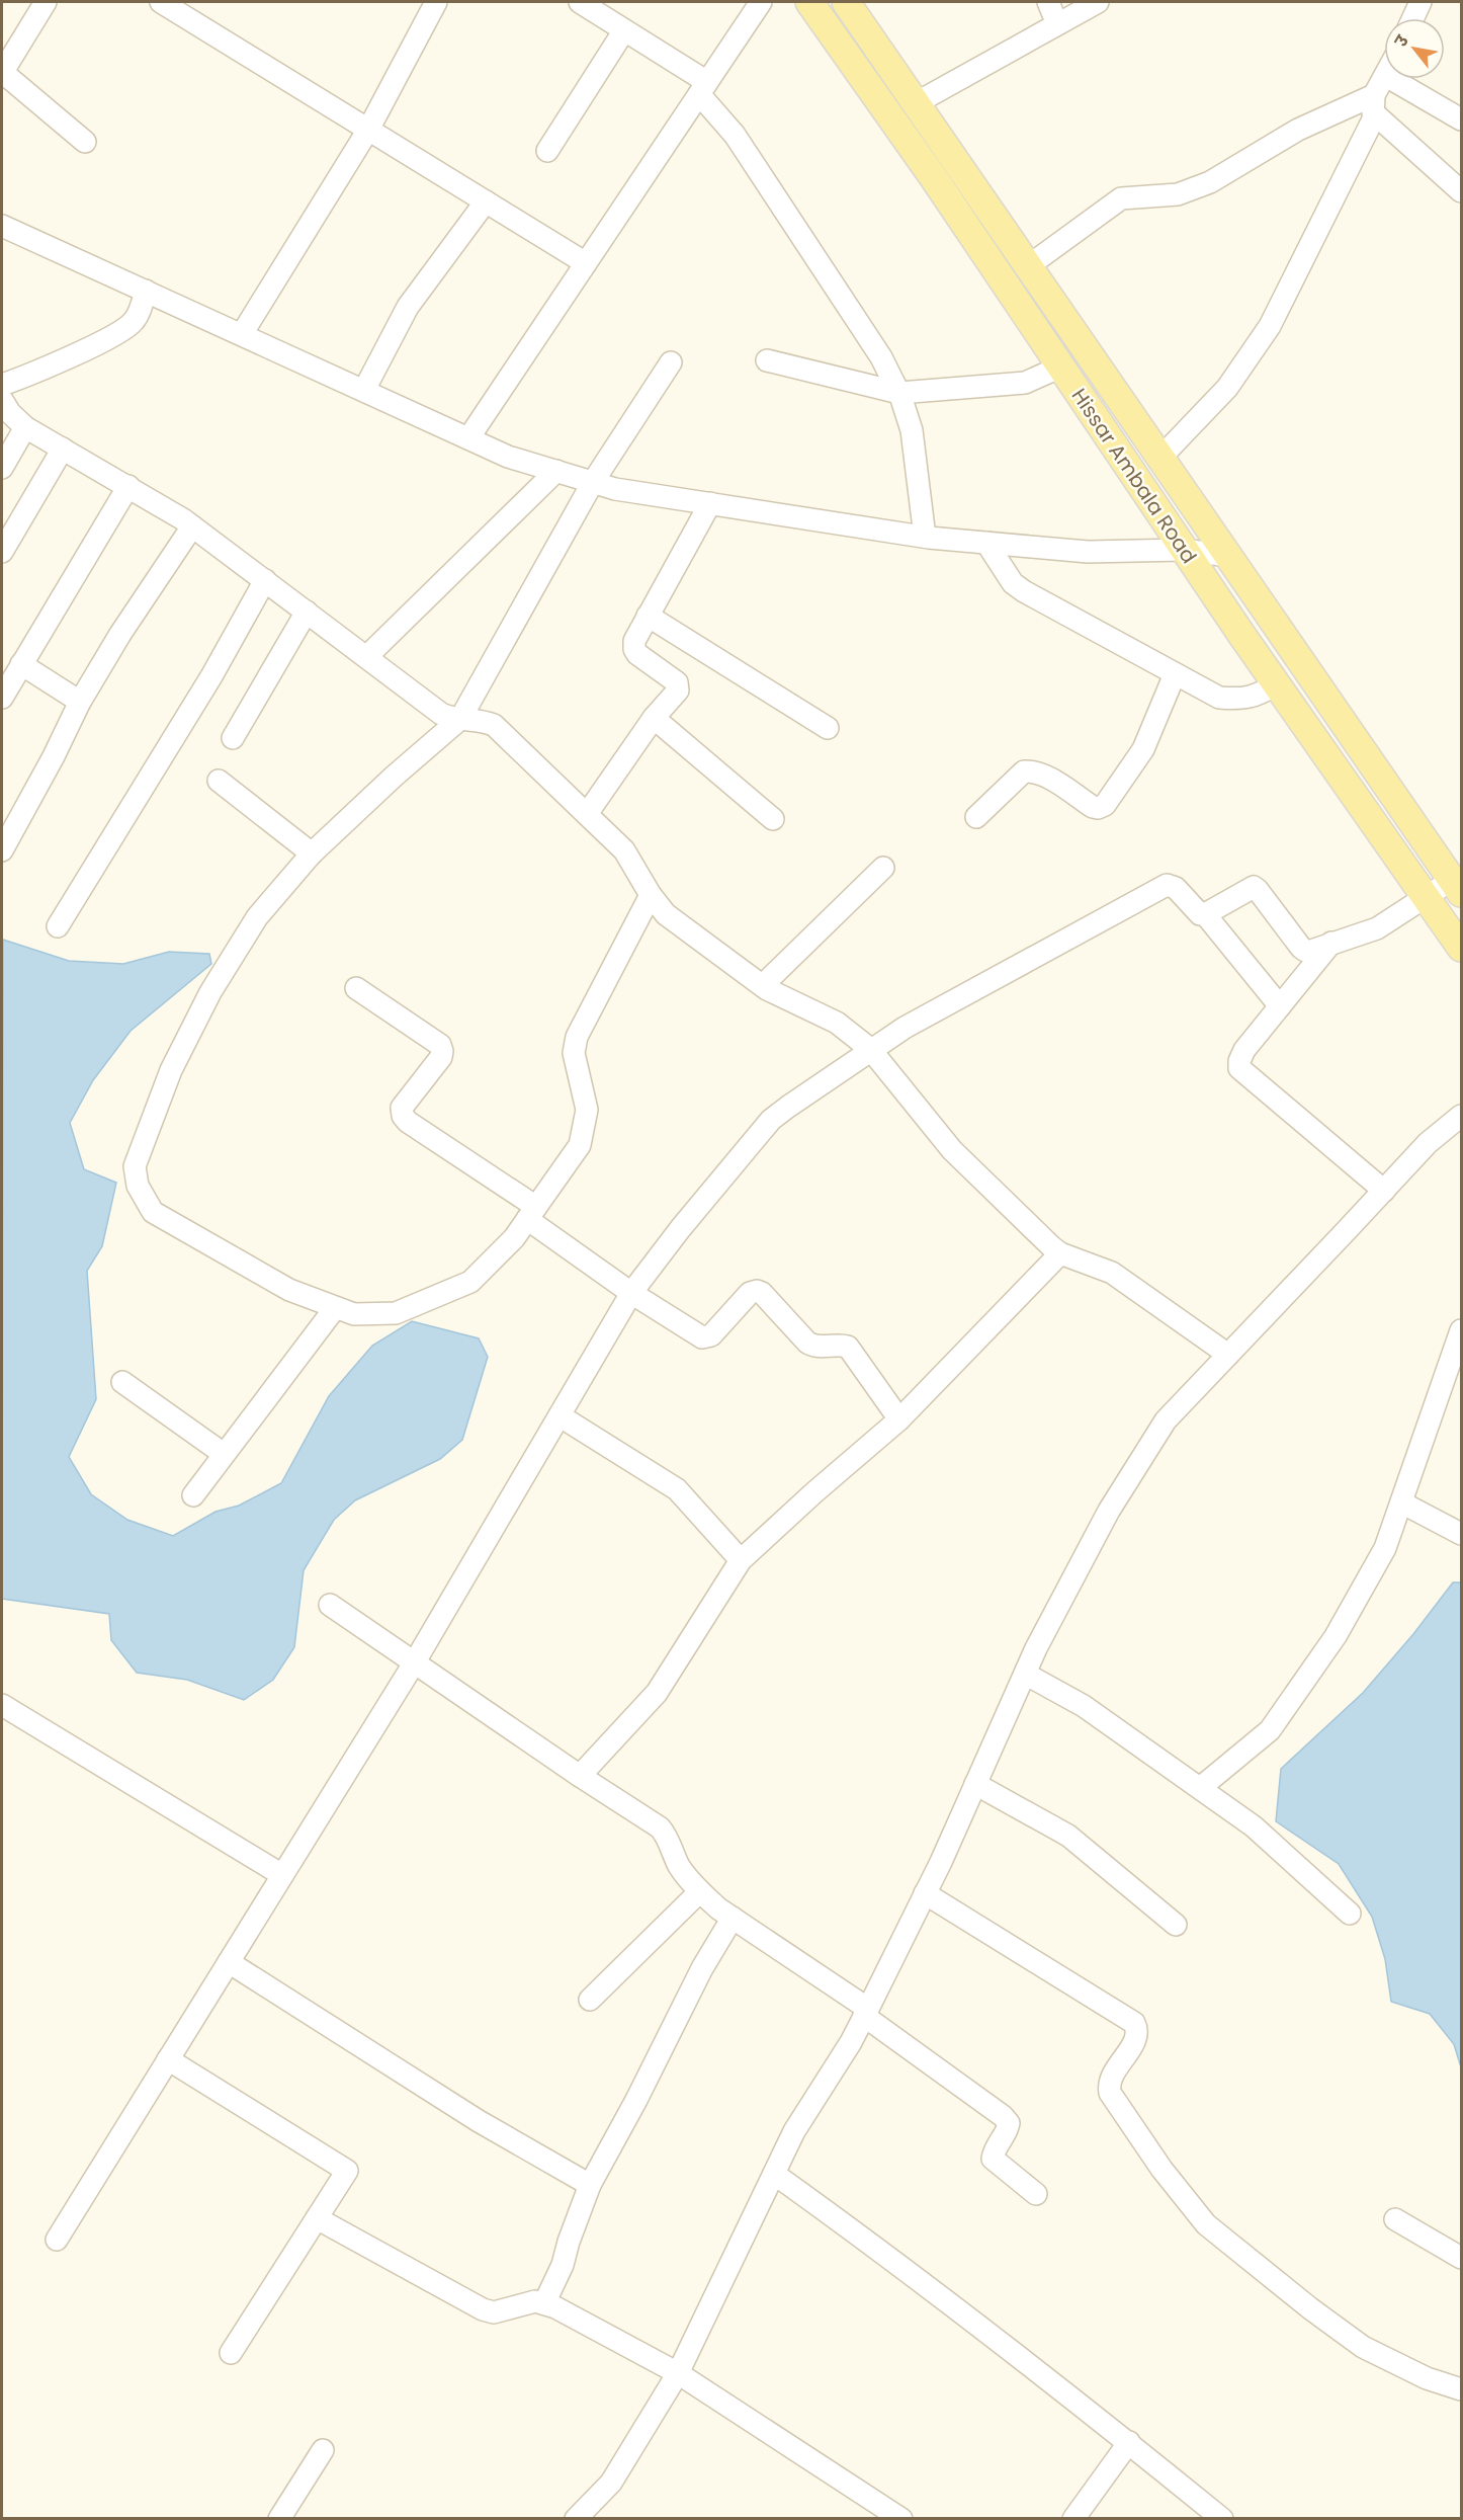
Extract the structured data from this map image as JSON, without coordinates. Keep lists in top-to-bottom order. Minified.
{"streets":{"main road":["Hissar Ambala Road"]},"north":"top left"}
